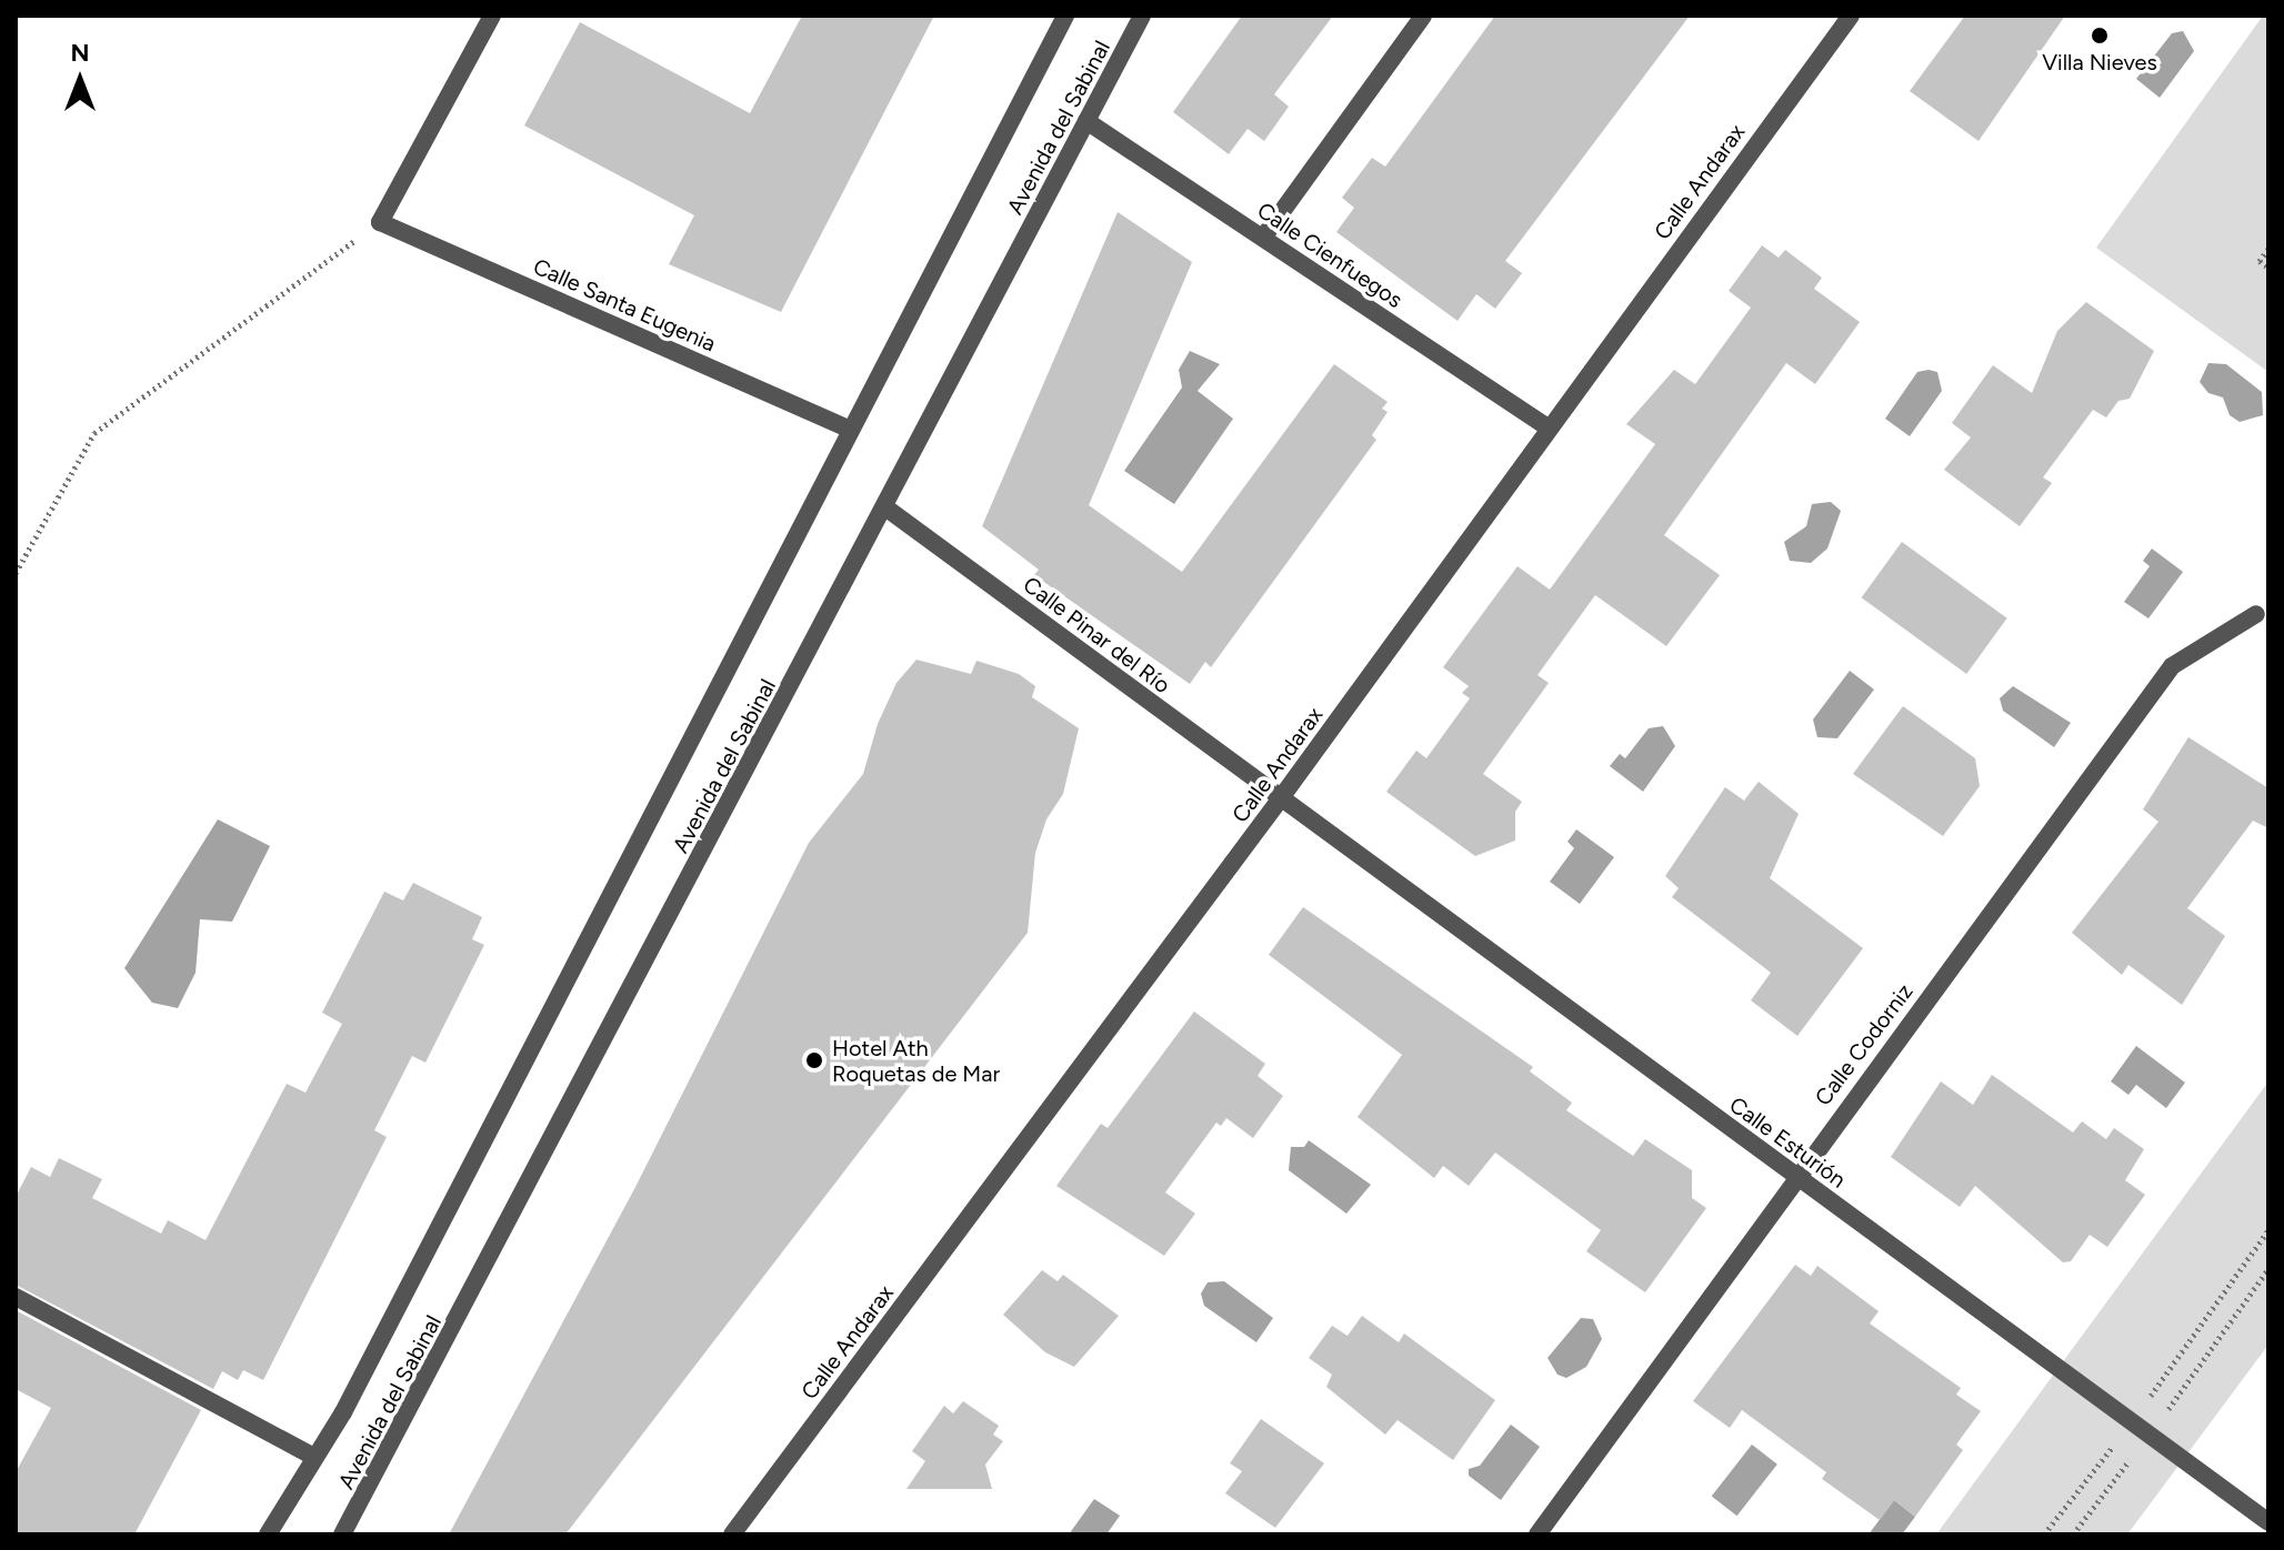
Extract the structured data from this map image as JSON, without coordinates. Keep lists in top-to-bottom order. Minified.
{"streets":{"street":["Avenida del Sabinal","Calle Andarax","Calle Cienfuegos","Calle Santa Eugenia","Calle Pinar del Río","Calle Codorniz","Calle Esturión"]},"crossings":[["Avenida del Sabinal","Calle Cienfuegos"],["Avenida del Sabinal","Calle Santa Eugenia"],["Avenida del Sabinal","Calle Pinar del Río"],["Calle Andarax","Calle Cienfuegos"],["Calle Andarax","Calle Pinar del Río"],["Calle Andarax","Calle Esturión"],["Calle Pinar del Río","Calle Esturión"],["Calle Codorniz","Calle Esturión"]],"places":["Villa Nieves","Hotel Ath Roquetas de Mar"],"north":"top"}
